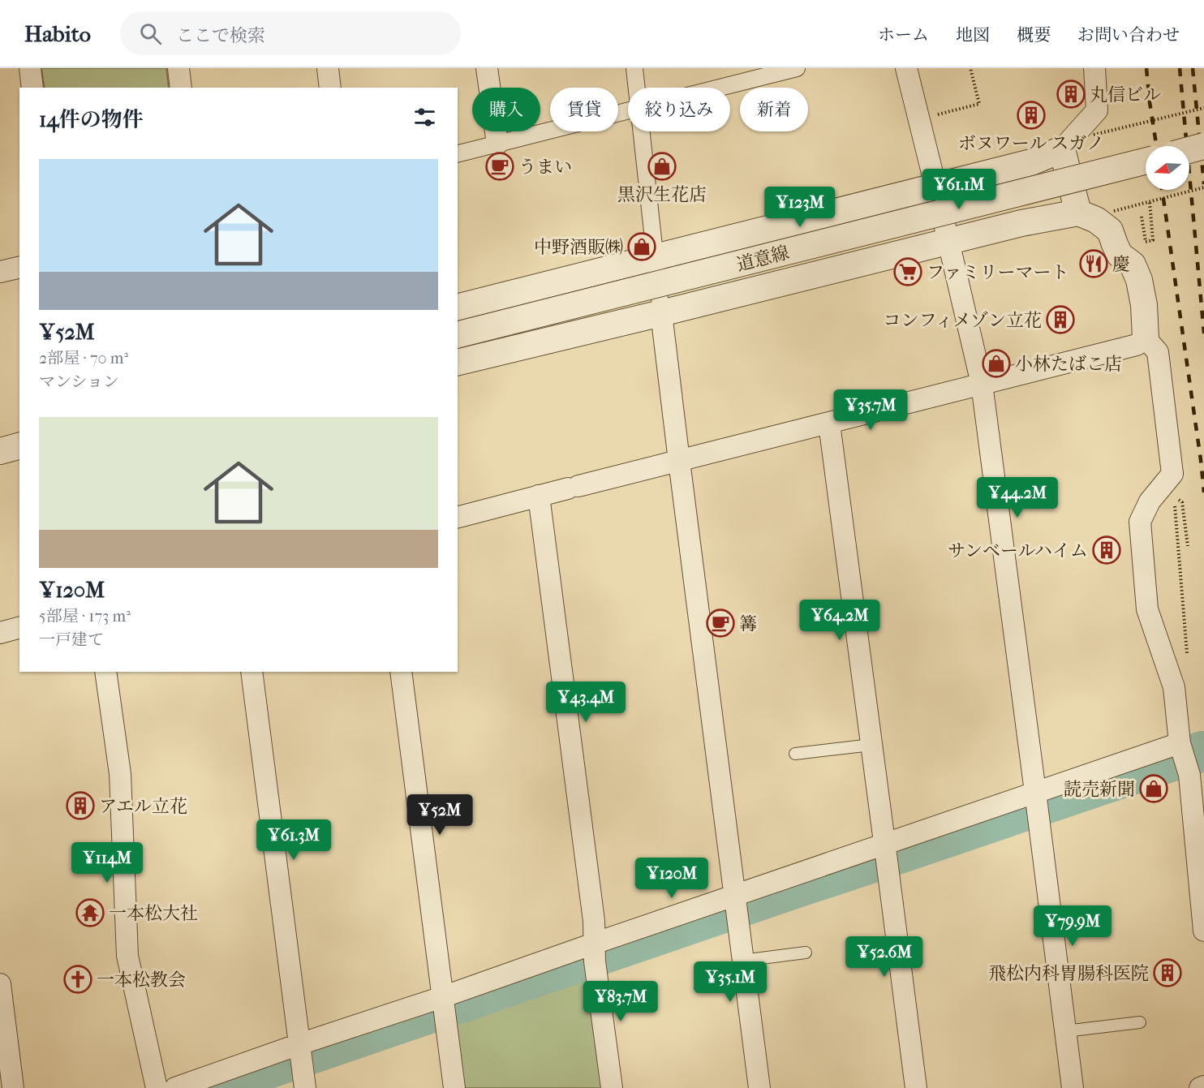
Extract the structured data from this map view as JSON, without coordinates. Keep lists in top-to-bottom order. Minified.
{"streets":{"street":["道意線"]},"places":{"building":["丸信ビル","ボヌワール スガノ","コンフィメゾン立花","サンベールハイム","アエル立花","飛松内科胃腸科医院"],"cafe":["うまい","篝"],"shop":["黒沢生花店","中野酒販㈱","小林たばこ店","読売新聞"],"restaurant":["慶"],"supermarket":["ファミリーマート"],"temple":["一本松大社"],"church":["一本松教会"]},"north":"left","page":{"header":"Habito","search":"ここで検索","nav":["ホーム","地図","概要","お問い合わせ"],"chip":["購入","賃貸","絞り込み","新着"],"heading":"14件の物件","list":[{"name":"¥52M","note":"2部屋 · 70 m² · マンション"},{"name":"¥120M","note":"5部屋 · 173 m² · 一戸建て"}],"price":["¥61.1M","¥123M","¥35.7M","¥44.2M","¥64.2M","¥43.4M","¥52M","¥61.3M","¥114M","¥120M","¥79.9M","¥52.6M","¥35.1M","¥83.7M"]}}
